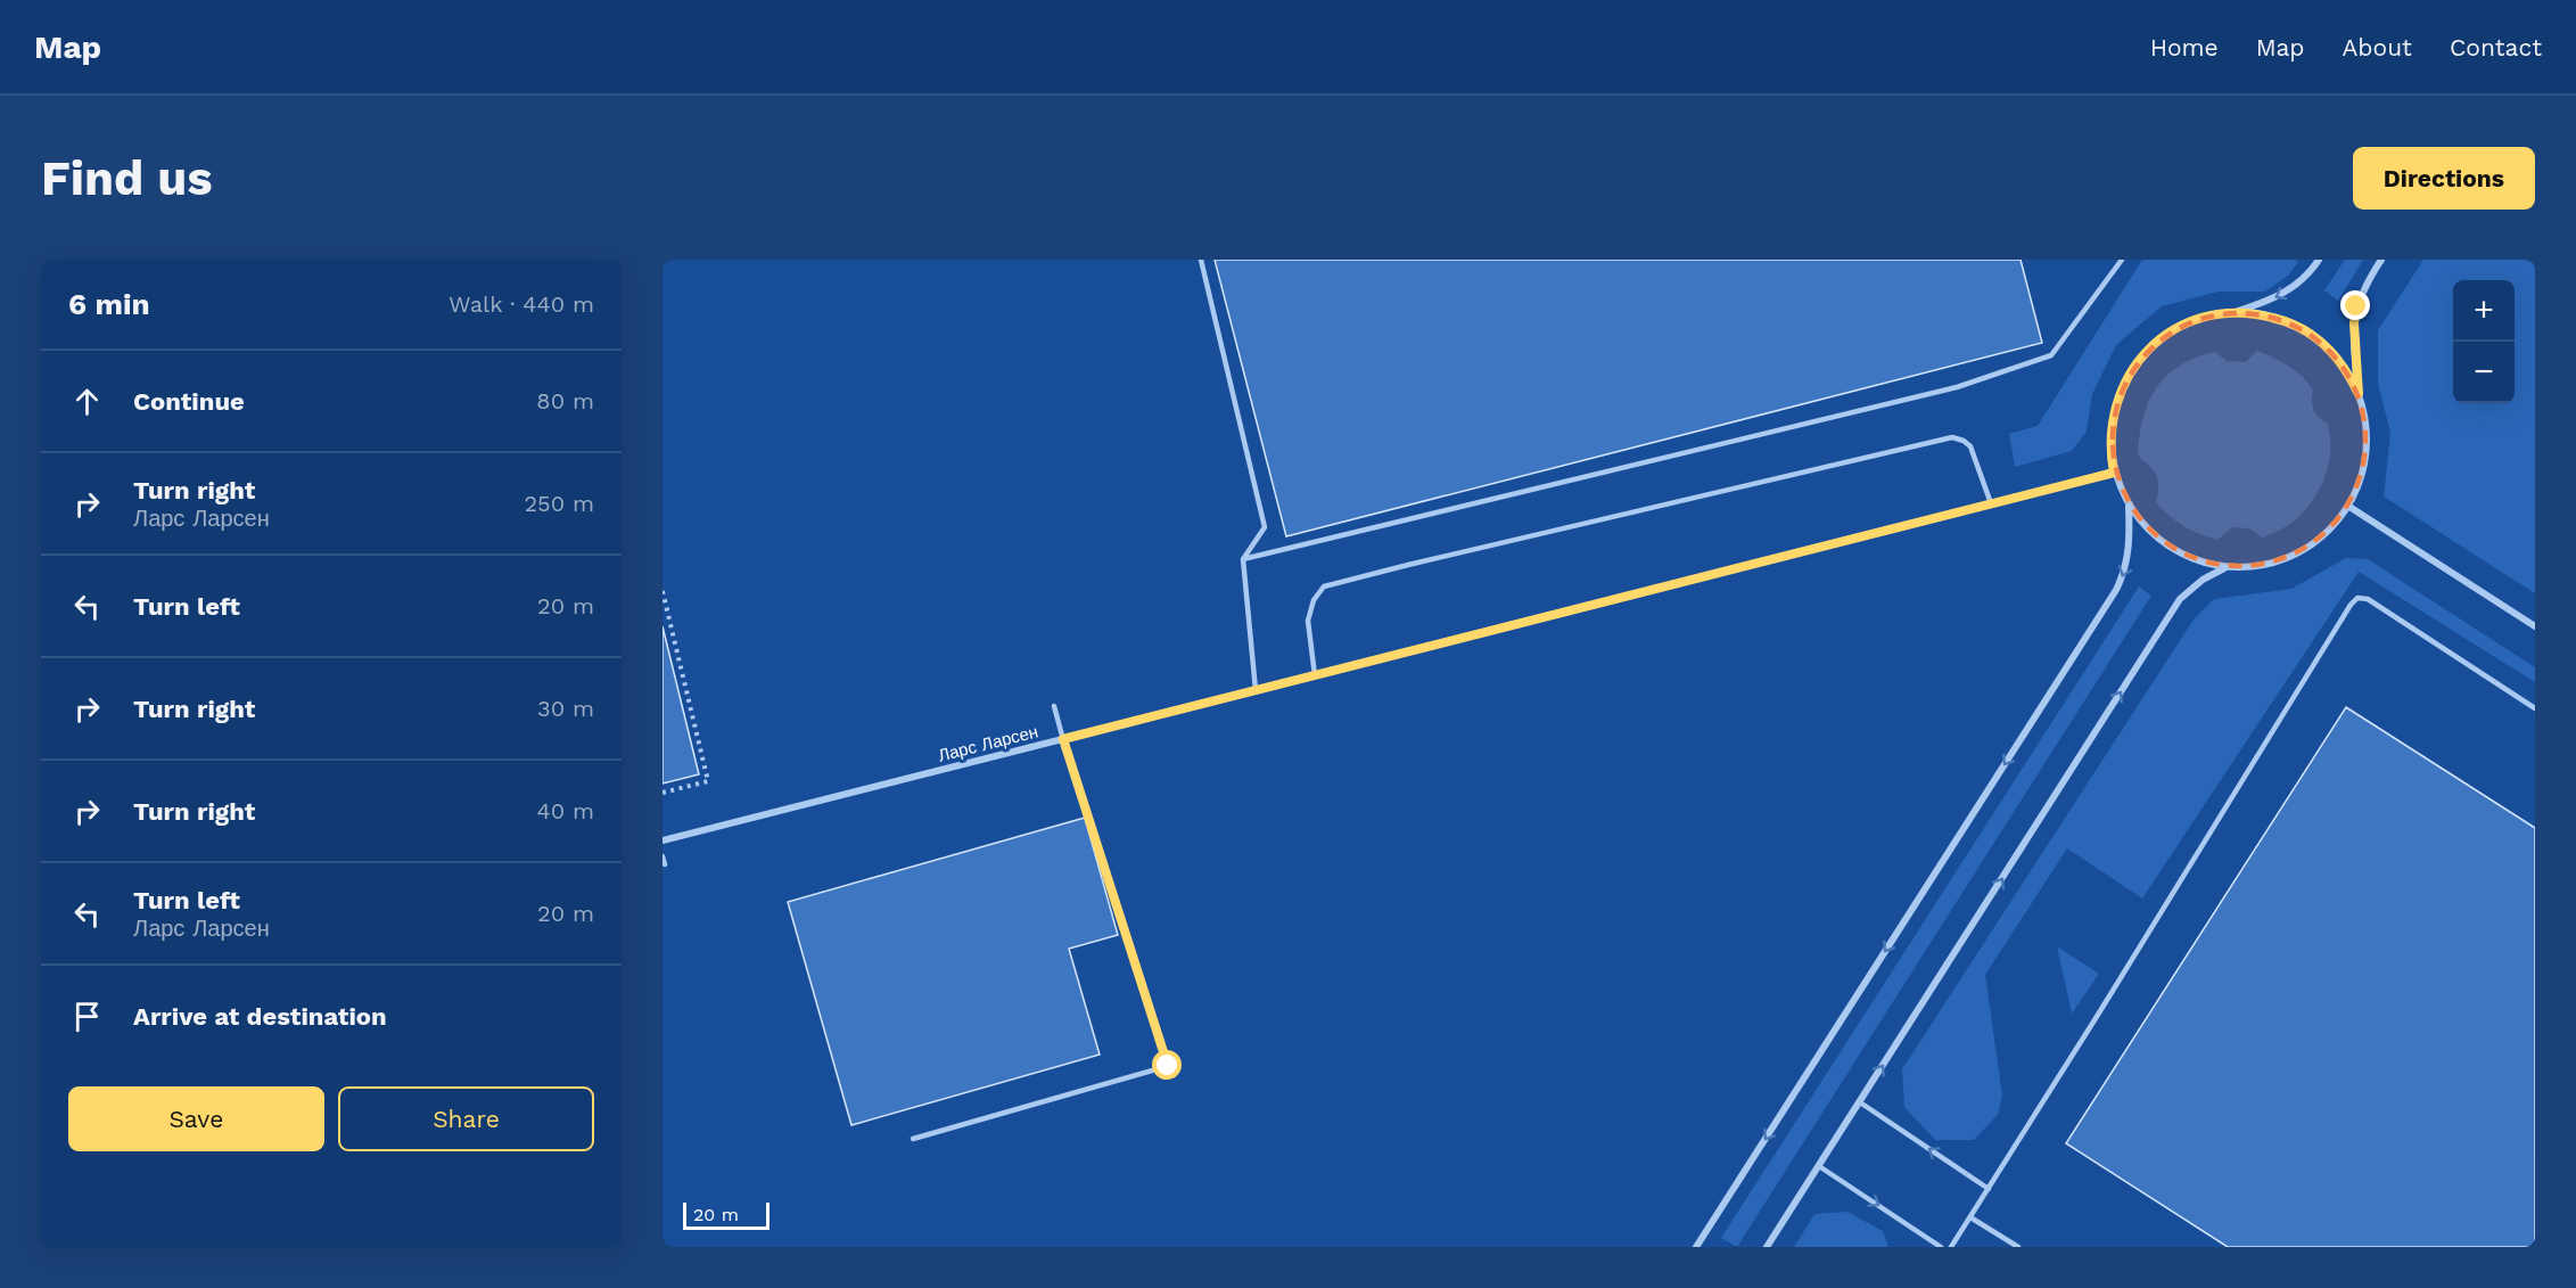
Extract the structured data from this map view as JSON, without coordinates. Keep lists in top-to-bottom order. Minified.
{"streets":{"street":["Ларс Ларсен"]},"scale_bar":"20 m","page":{"header":"Map","nav":["Home","Map","About","Contact"],"buttons":["Directions",["Save","Share"]],"title":"Find us","heading":["6 min","Walk · 440 m"],"map_buttons":["+","−"],"list":[["Continue","80 m"],["Turn right","Ларс Ларсен","250 m"],["Turn left","20 m"],["Turn right","30 m"],["Turn right","40 m"],["Turn left","Ларс Ларсен","20 m"],"Arrive at destination"],"scale":"20 m"}}
